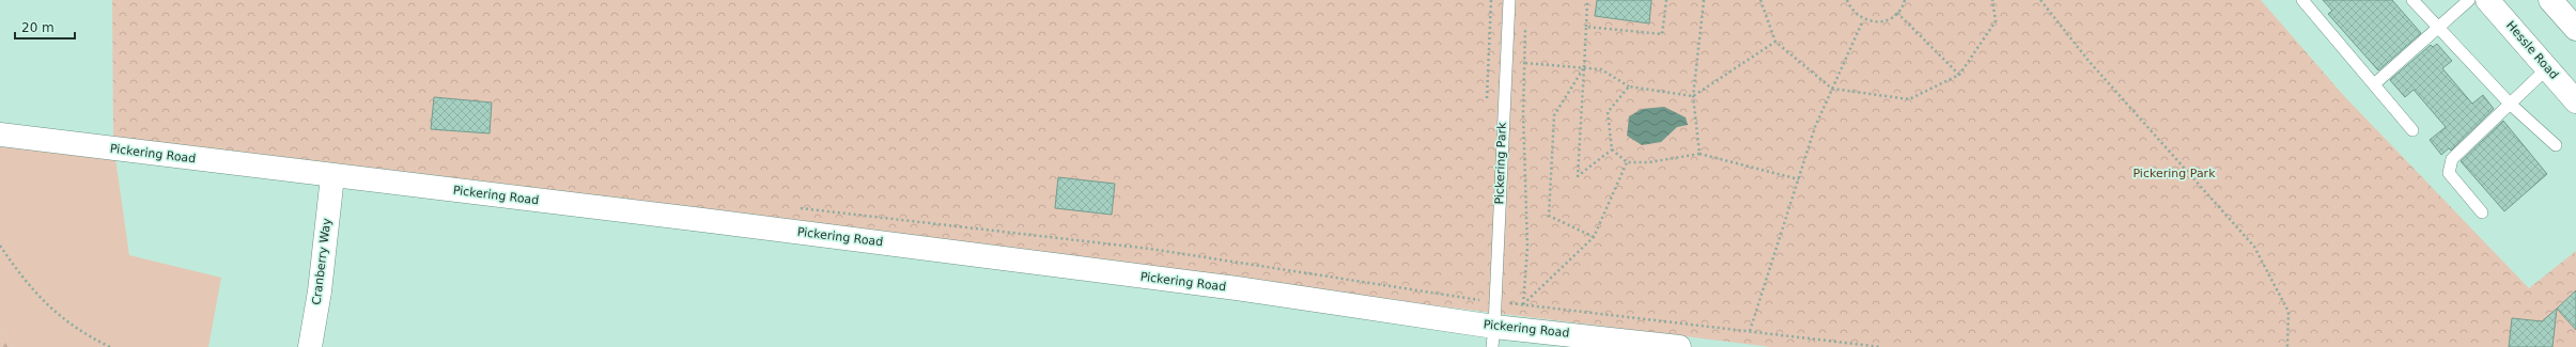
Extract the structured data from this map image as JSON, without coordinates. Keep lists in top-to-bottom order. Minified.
{"streets":{"street":["Hessle Road","Pickering Road","Cranberry Way"],"lane":["Pickering Park"]},"crossings":[["Pickering Road","Pickering Park"],["Pickering Road","Cranberry Way"]],"parks":["Pickering Park"],"scale_bar":"20 m"}
